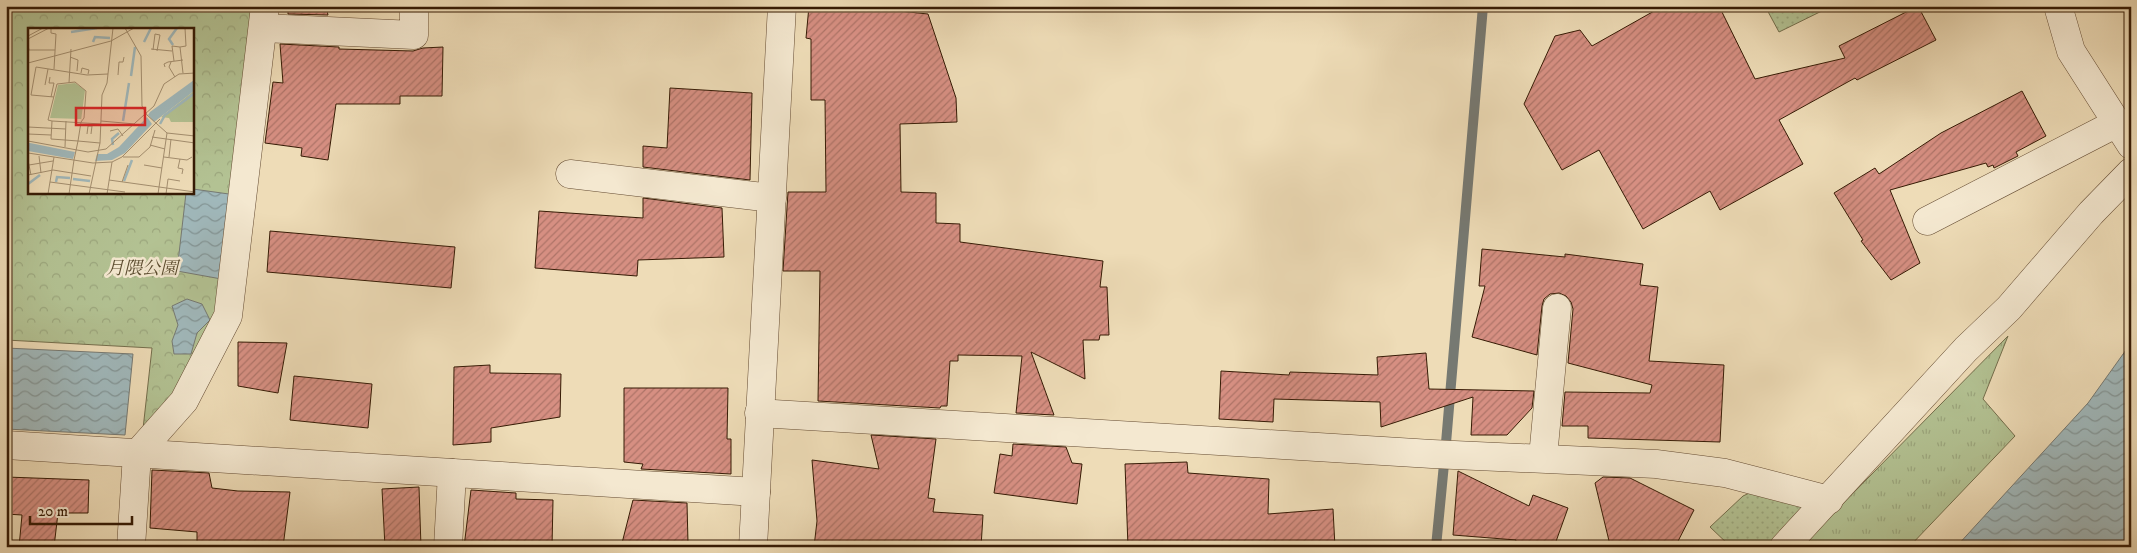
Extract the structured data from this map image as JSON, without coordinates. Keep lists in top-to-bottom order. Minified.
{"parks":["月隈公園"],"scale_bar":"20 m"}
